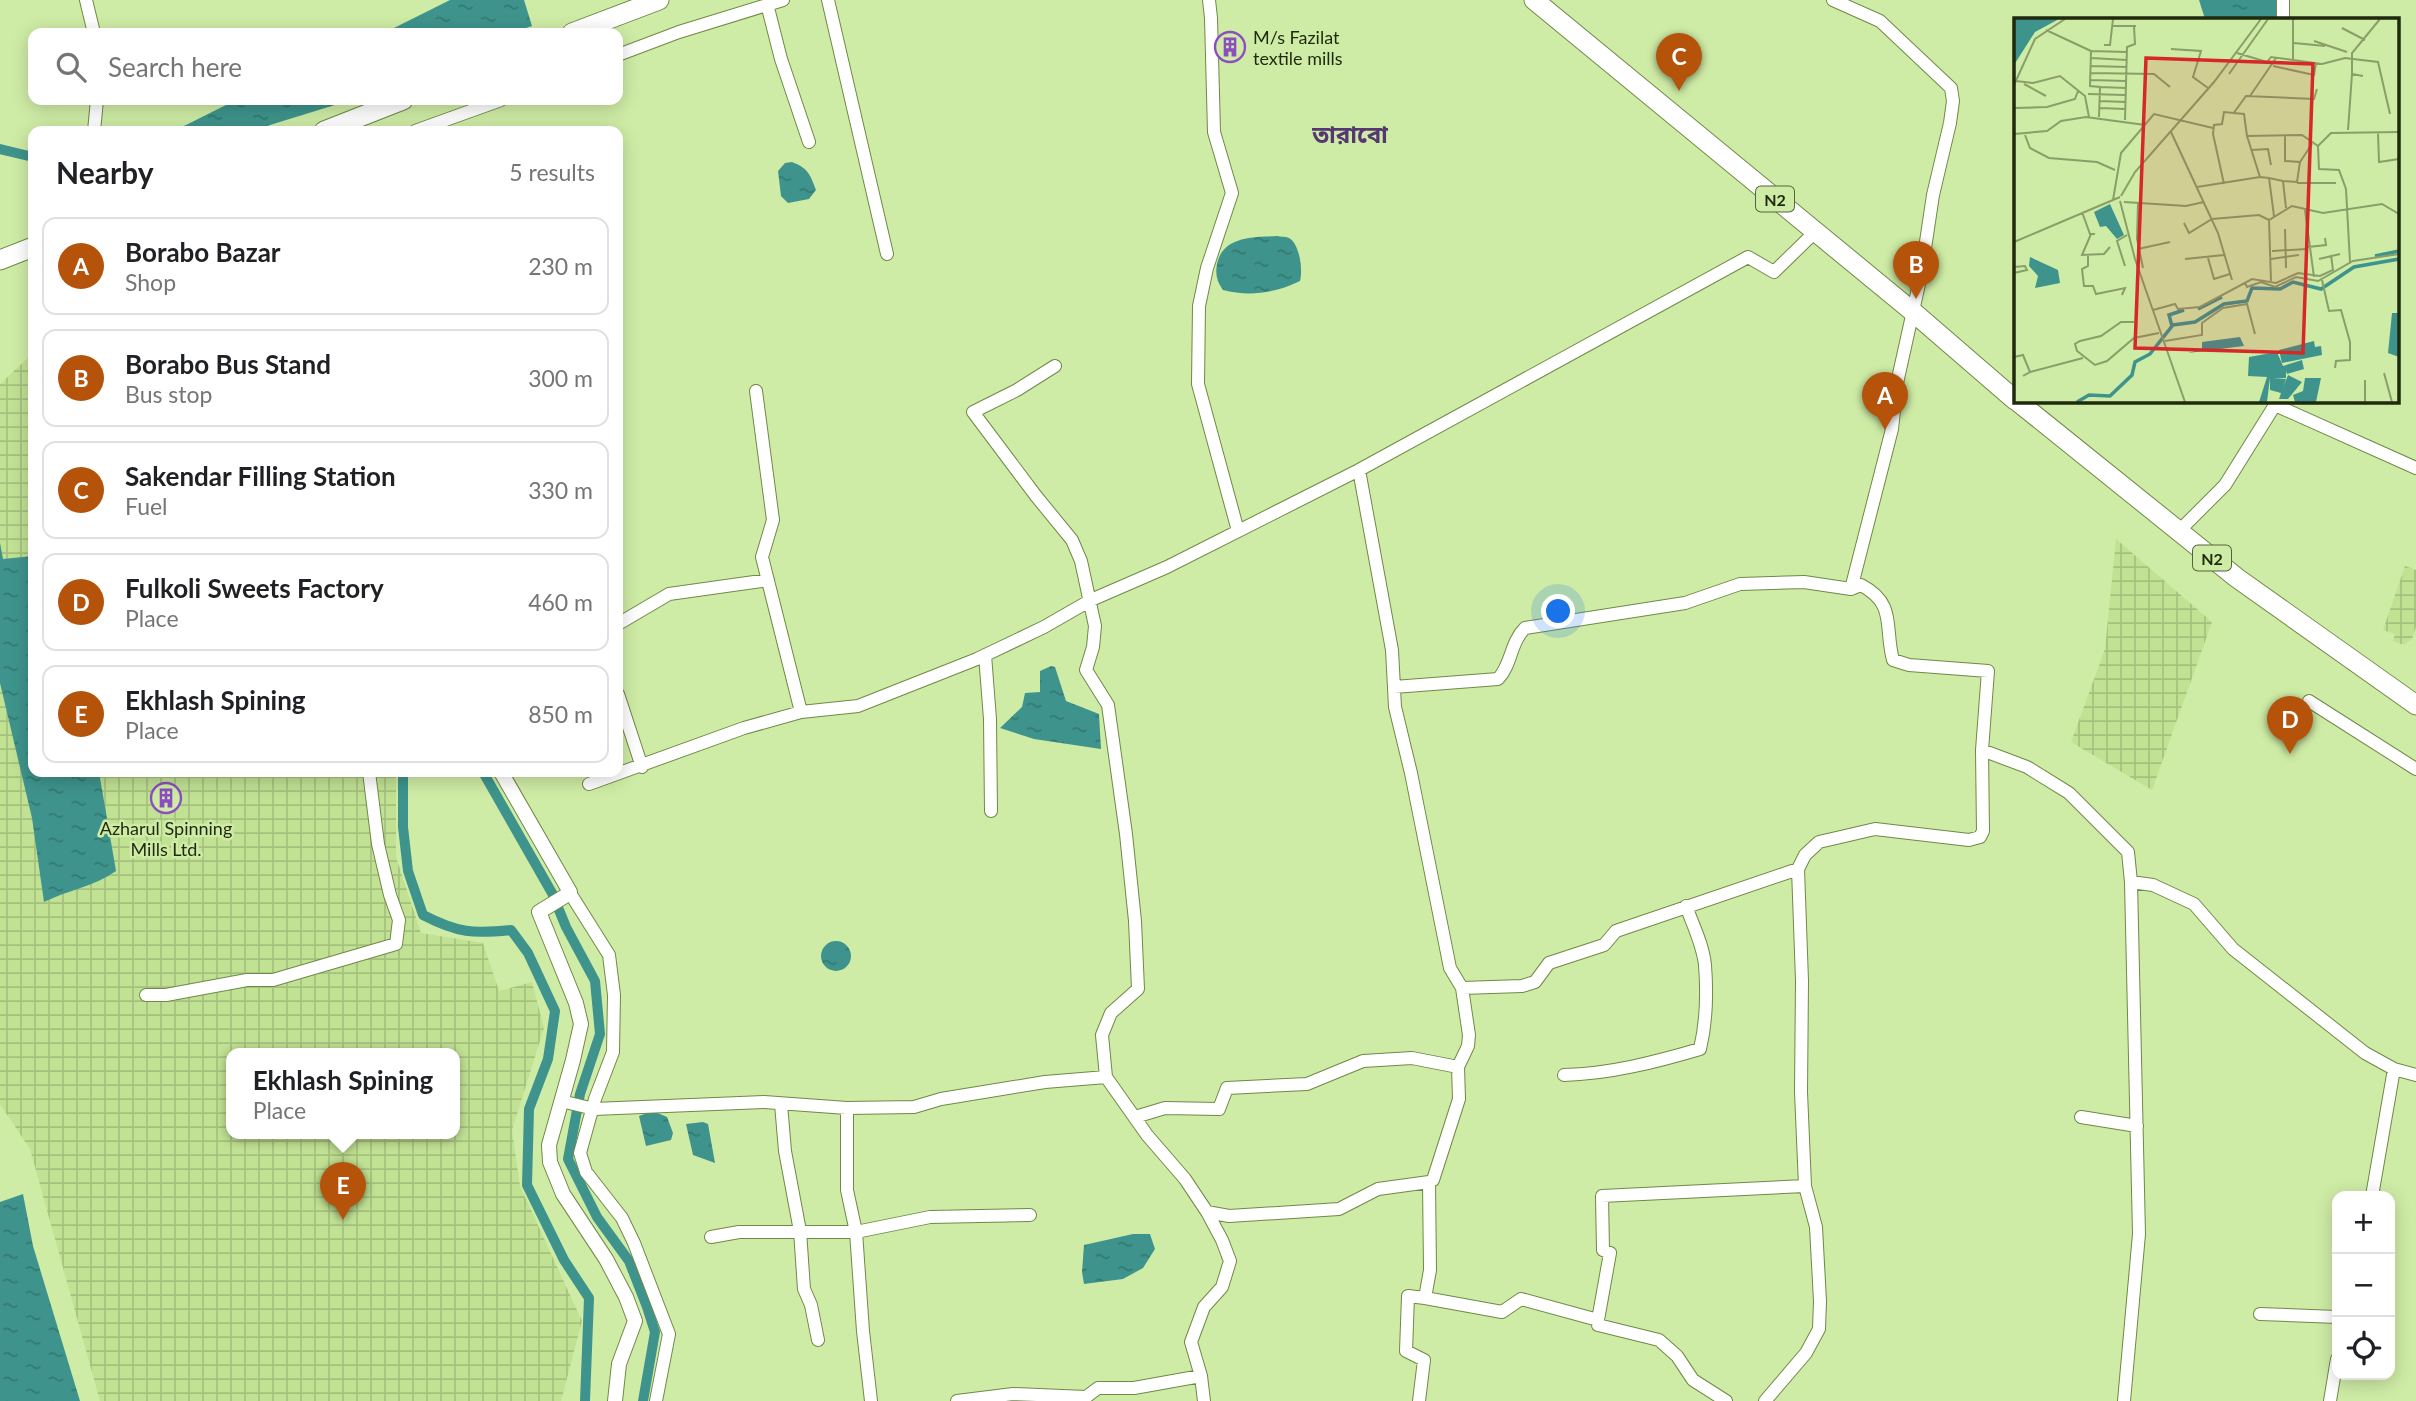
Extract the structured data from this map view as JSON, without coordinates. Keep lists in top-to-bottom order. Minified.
{"streets":{"highway":["N2"]},"districts":["তারাবো"],"places":{"building":["M/s Fazilat textile mills","Azharul Spinning Mills Ltd."]},"page":{"search":"Search here","pins":["C","B","A","D","E"],"heading":["Nearby","5 results"],"list":[{"mark":"A","name":"Borabo Bazar","note":"Shop","value":"230 m"},{"mark":"B","name":"Borabo Bus Stand","note":"Bus stop","value":"300 m"},{"mark":"C","name":"Sakendar Filling Station","note":"Fuel","value":"330 m"},{"mark":"D","name":"Fulkoli Sweets Factory","note":"Place","value":"460 m"},{"mark":"E","name":"Ekhlash Spining","note":"Place","value":"850 m"}],"popup":["Ekhlash Spining","Place"],"map_buttons":["+","−"]}}
